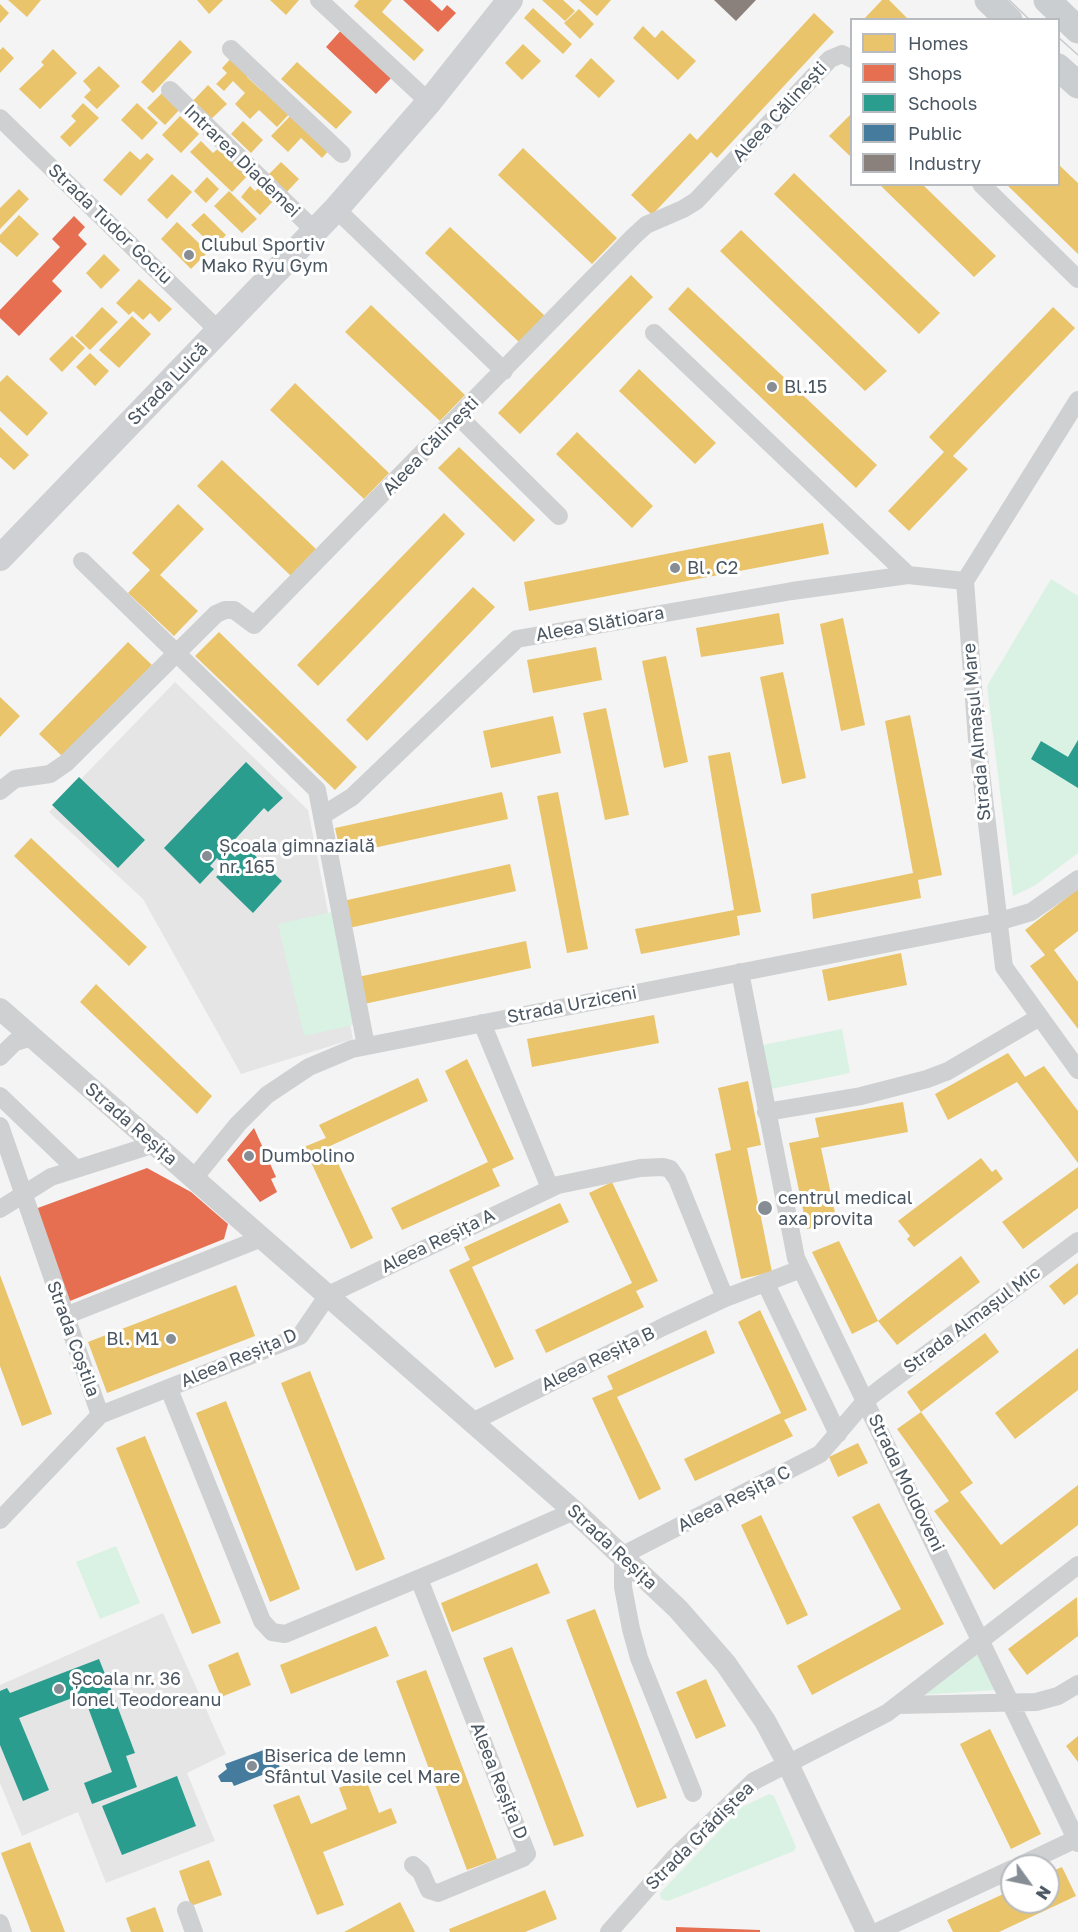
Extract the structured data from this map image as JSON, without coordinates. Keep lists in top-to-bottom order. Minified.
{"streets":{"main road":["Strada Luică"],"street":["Aleea Călinești","Intrarea Diademei","Strada Tudor Gociu","Aleea Slătioara","Strada Almașul Mare","Strada Urziceni","Strada Reșița","Aleea Reșița A","Strada Almașul Mic","Strada Coștila","Aleea Reșița D","Aleea Reșița B","Strada Moldoveni","Aleea Reșița C","Strada Grădiștea"]},"crossings":[["Intrarea Diademei","Strada Luică"],["Strada Tudor Gociu","Strada Luică"],["Aleea Slătioara","Strada Almașul Mare"],["Strada Almașul Mare","Strada Urziceni"],["Strada Urziceni","Strada Reșița"],["Strada Urziceni","Strada Moldoveni"],["Strada Reșița","Aleea Reșița A"],["Strada Reșița","Aleea Reșița D"],["Strada Reșița","Aleea Reșița B"],["Strada Reșița","Aleea Reșița C"],["Strada Reșița","Strada Grădiștea"],["Aleea Reșița A","Aleea Reșița D"],["Strada Almașul Mic","Strada Moldoveni"],["Strada Almașul Mic","Aleea Reșița C"],["Strada Coștila","Aleea Reșița D"],["Aleea Reșița B","Strada Moldoveni"],["Strada Moldoveni","Aleea Reșița C"],["Strada Moldoveni","Strada Grădiștea"]],"places":["Clubul Sportiv Mako Ryu Gym","Bl.15","Bl. C2","Școala gimnazială nr. 165","Dumbolino","centrul medical axa provita","Bl. M1","Școala nr. 36 Ionel Teodoreanu","Biserica de lemn Sfântul Vasile cel Mare"],"legend":["Homes","Shops","Schools","Public","Industry"],"north":"bottom right"}
